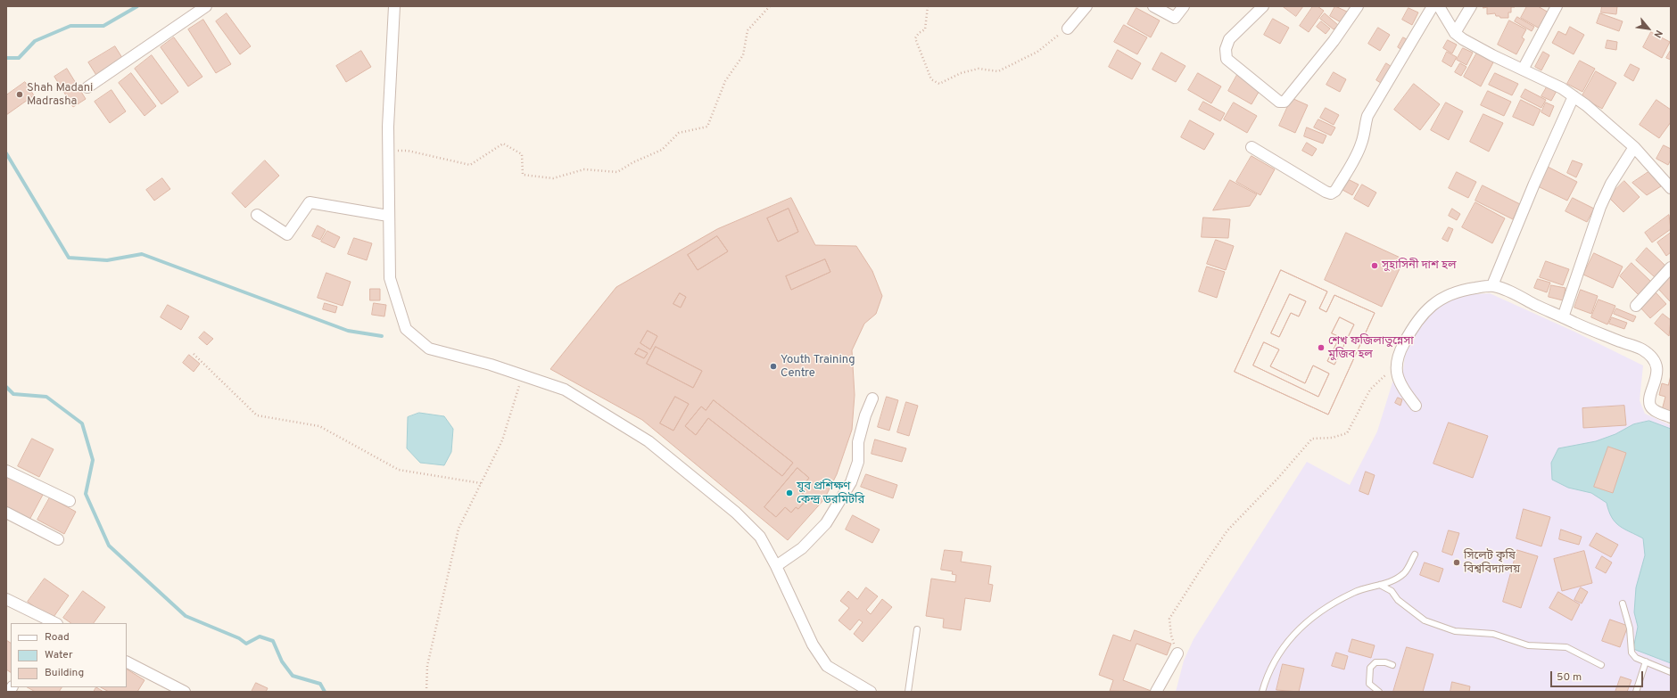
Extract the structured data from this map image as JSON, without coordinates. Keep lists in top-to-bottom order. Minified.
{"places":["Shah Madani Madrasha","সুহাসিনী দাশ হল","শেখ ফজিলাতুন্নেসা মুজিব হল","Youth Training Centre","যুব প্রশিক্ষণ কেন্দ্র ডরমিটরি","সিলেট কৃষি বিশ্ববিদ্যালয়"],"legend":["Road","Water","Building"],"scale_bar":"50 m","north":"bottom right"}
